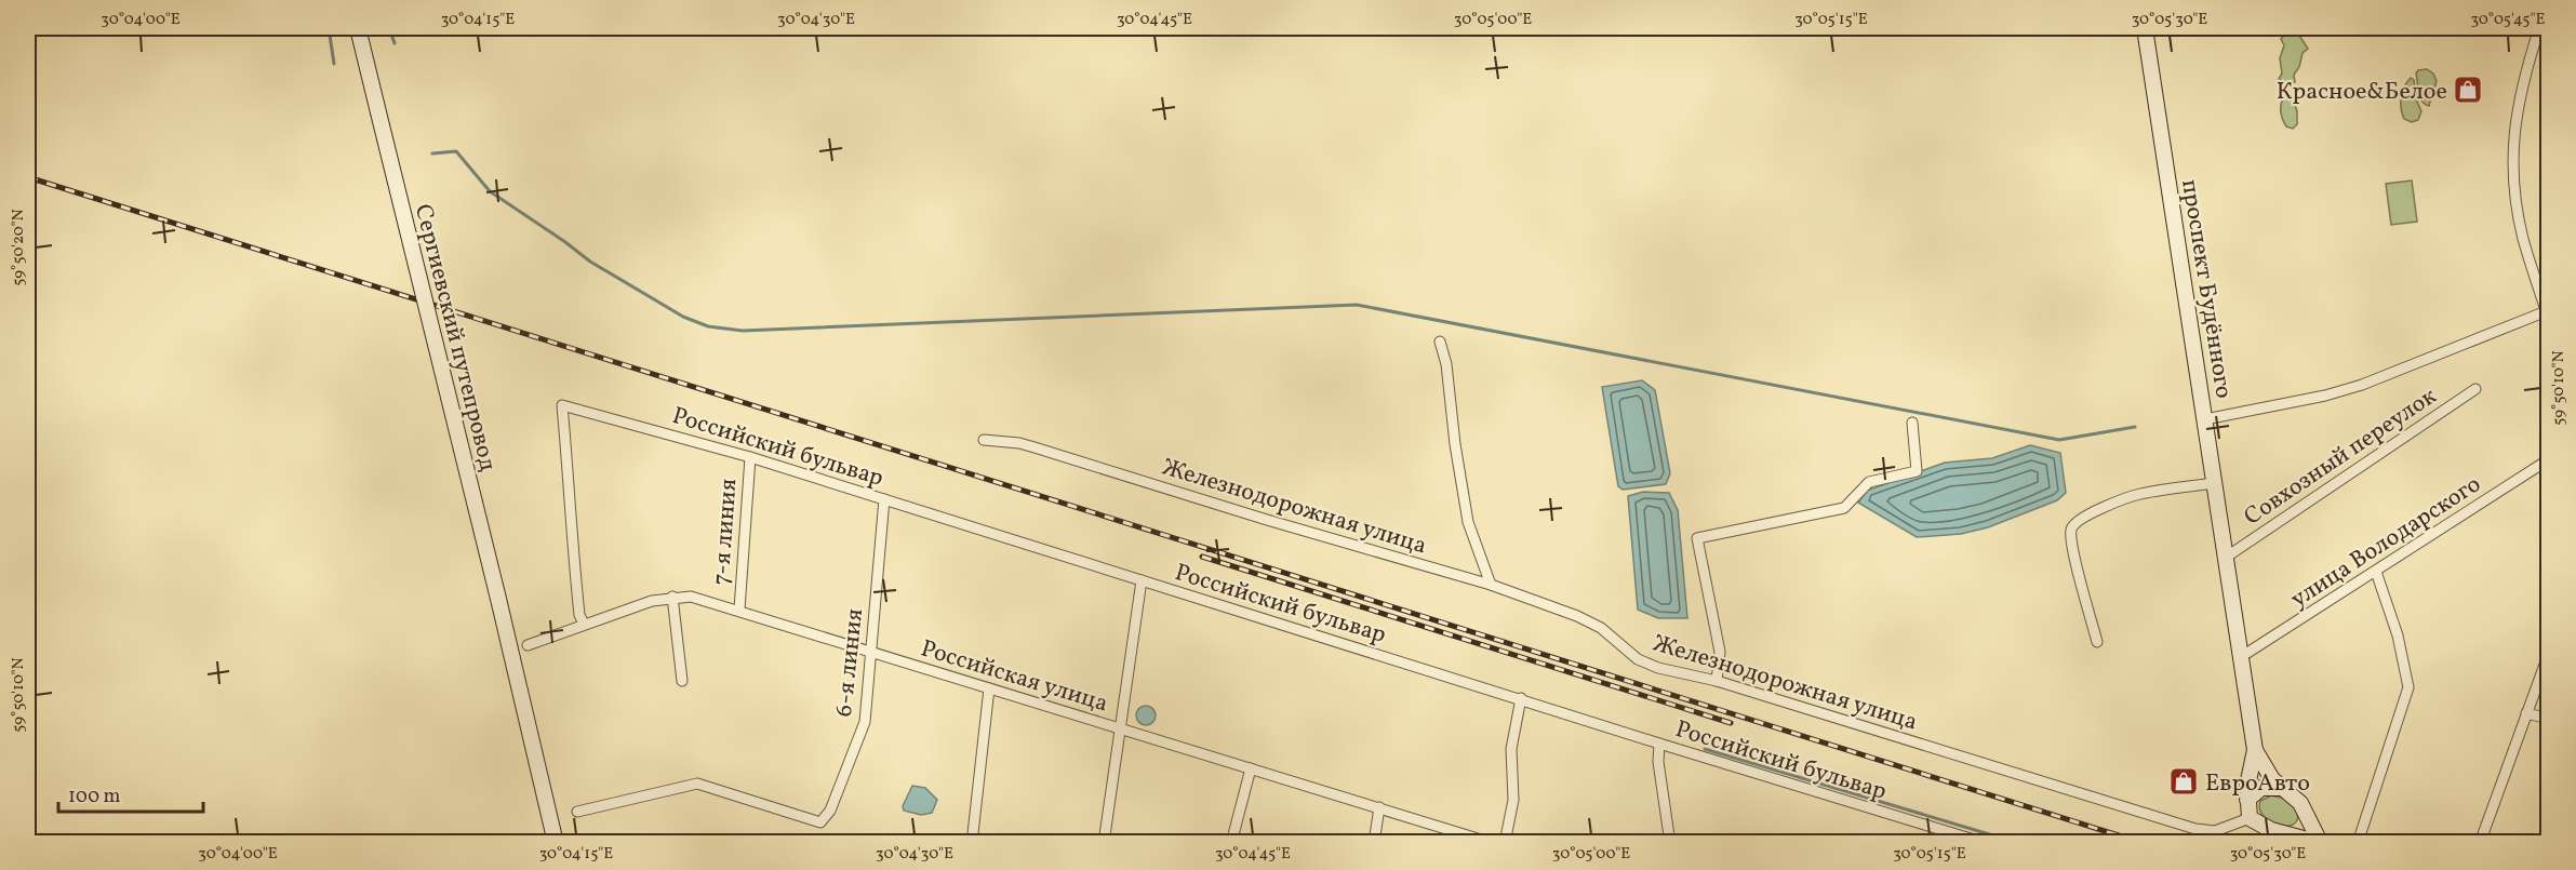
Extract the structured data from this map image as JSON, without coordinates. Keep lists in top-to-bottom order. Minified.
{"streets":{"street":["проспект Будённого","Сергиевский путепровод","Российский бульвар","Совхозный переулок","Железнодорожная улица","7-я линия","улица Володарского","6-я линия","Российская улица"]},"crossings":[["проспект Будённого","Совхозный переулок"],["проспект Будённого","Железнодорожная улица"],["проспект Будённого","улица Володарского"],["Российский бульвар","7-я линия"],["Российский бульвар","6-я линия"],["Российский бульвар","Российская улица"],["7-я линия","Российская улица"],["6-я линия","Российская улица"]],"places":{"shop":["Красное&Белое","ЕвроАвто"]},"scale_bar":"100 m","coordinates":["30°04'00\"E","30°04'15\"E","30°04'30\"E","30°04'45\"E","30°05'00\"E","30°05'15\"E","30°05'30\"E","30°05'45\"E","59°50'20\"N","59°50'10\"N"]}
